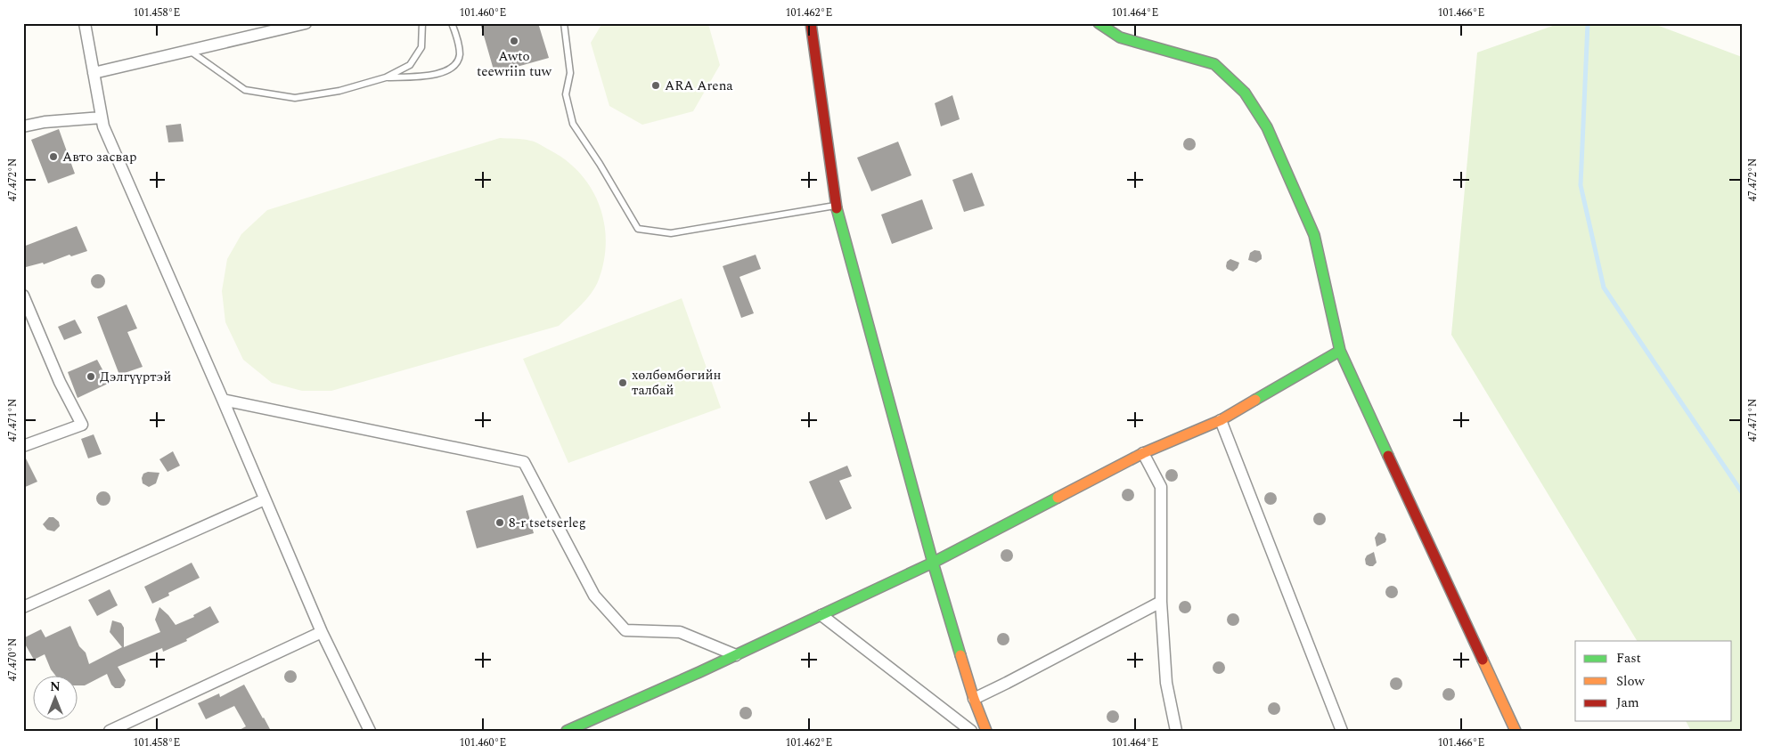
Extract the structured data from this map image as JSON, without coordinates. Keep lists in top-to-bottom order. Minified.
{"places":["Awto teewriin tuw","ARA Arena","Авто засвар","Дэлгүүртэй","хөлбөмбөгийн талбай","8-r tsetserleg"],"legend":["Fast","Slow","Jam"],"north":"top","coordinates":["101.458°E","101.460°E","101.462°E","101.464°E","101.466°E","47.472°N","47.471°N","47.470°N"]}
